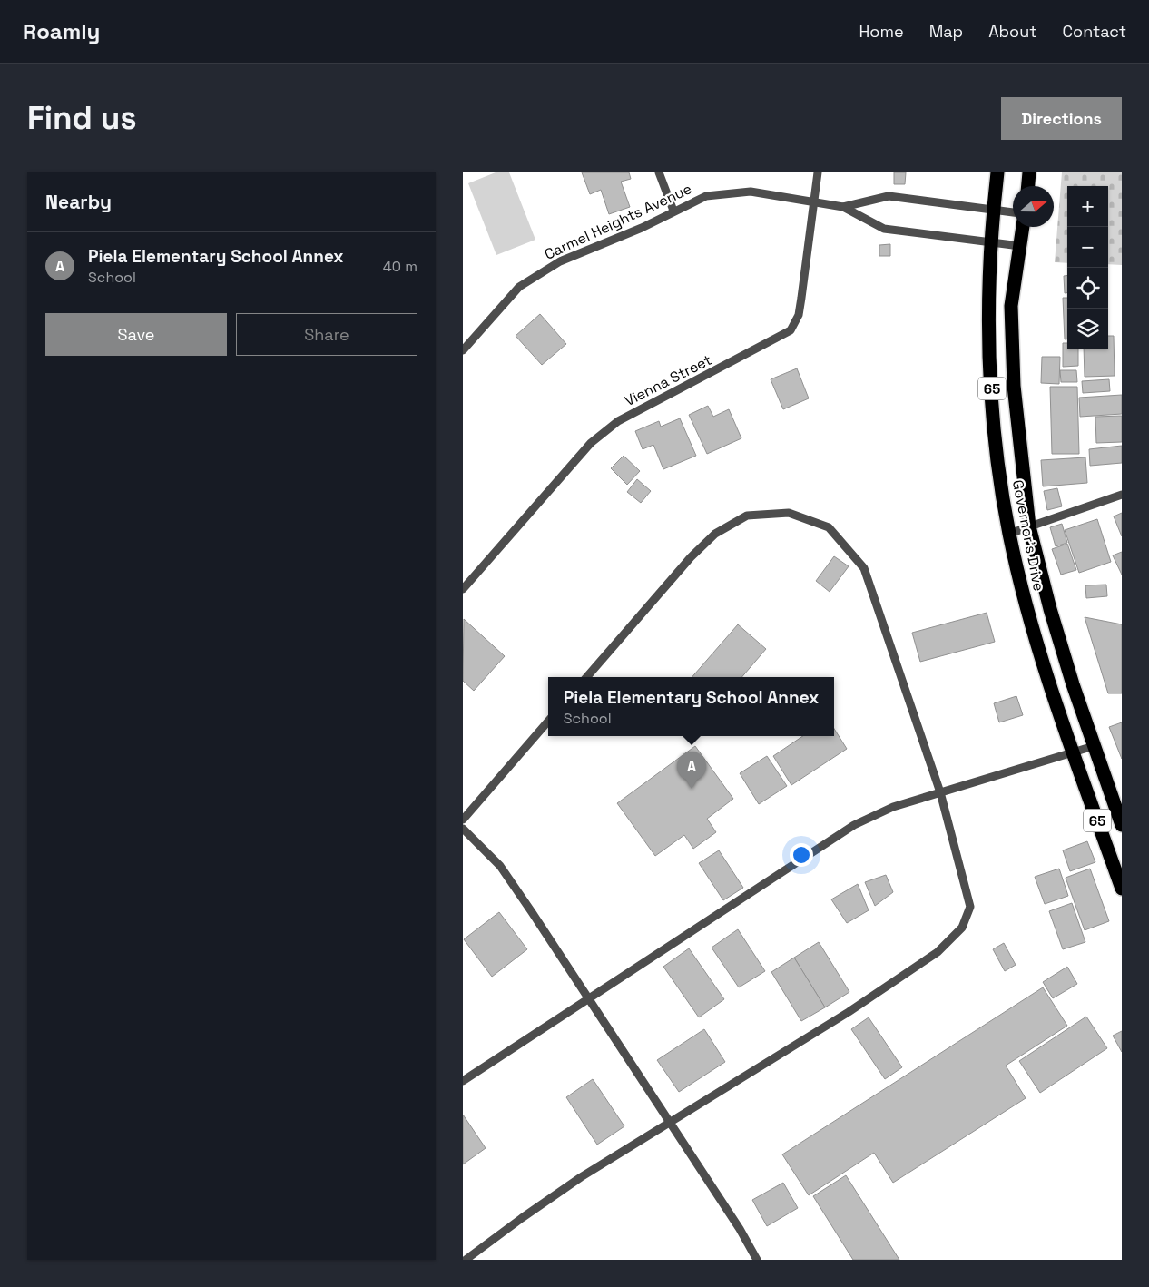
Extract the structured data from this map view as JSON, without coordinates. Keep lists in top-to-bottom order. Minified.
{"streets":{"highway":["65","Governor's Drive"],"street":["Carmel Heights Avenue","Vienna Street"]},"crossings":[["Carmel Heights Avenue","Vienna Street"],["Carmel Heights Avenue","Governor's Drive"]],"north":"right","page":{"header":"Roamly","nav":["Home","Map","About","Contact"],"buttons":["Directions",["Save","Share"]],"title":"Find us","heading":"Nearby","map_buttons":["+","−"],"list":[{"mark":"A","name":"Piela Elementary School Annex","note":"School","value":"40 m"}],"popup":["Piela Elementary School Annex","School"],"pins":"A"}}
